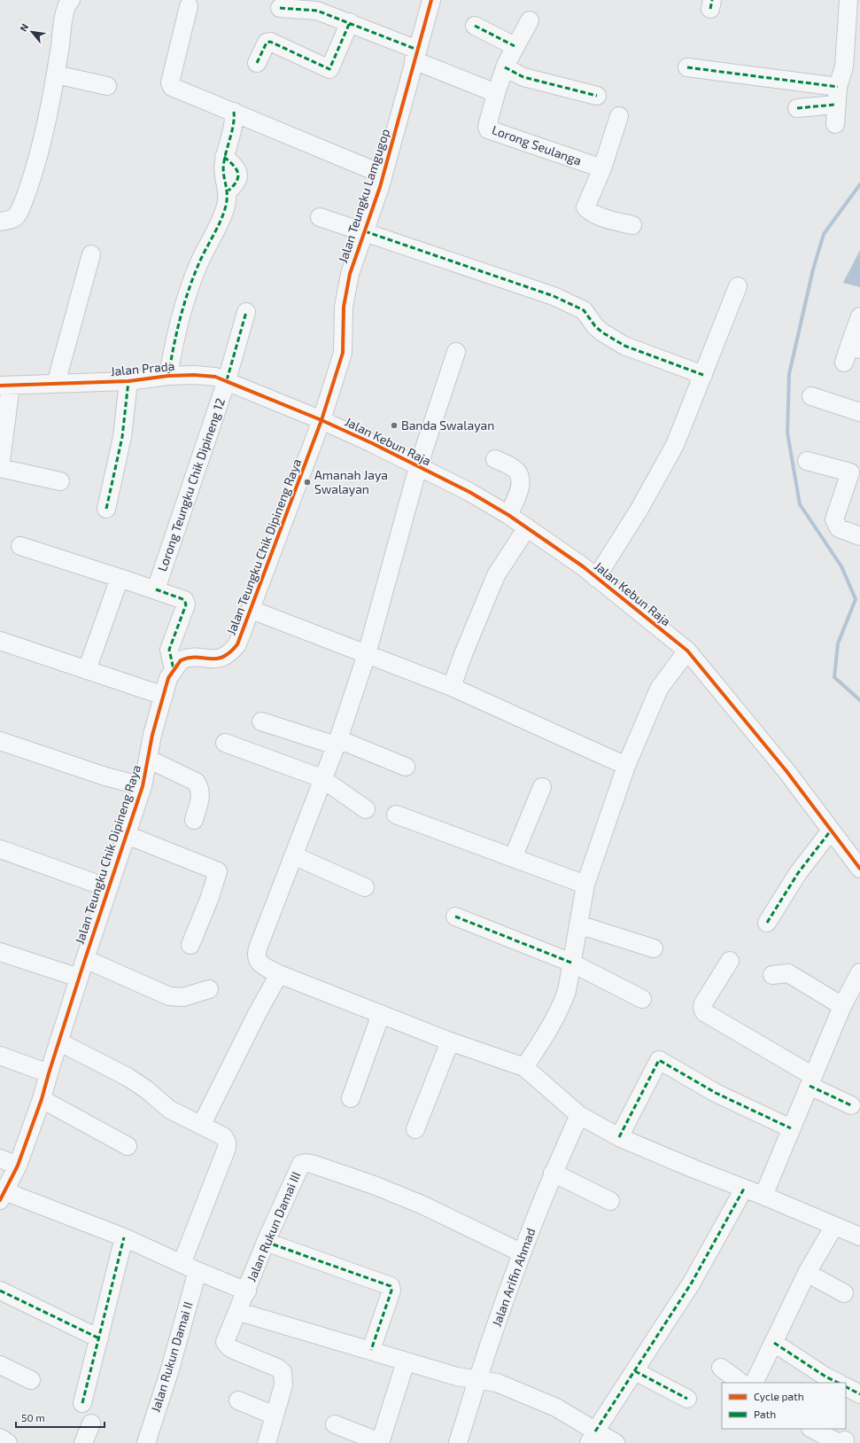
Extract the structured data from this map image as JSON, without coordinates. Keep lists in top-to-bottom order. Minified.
{"streets":{"street":["Lorong Seulanga","Jalan Teungku Lamgugop","Jalan Prada","Jalan Kebun Raja","Lorong Teungku Chik Dipineng 12","Jalan Teungku Chik Dipineng Raya","Jalan Rukun Damai III","Jalan Arifin Ahmad","Jalan Rukun Damai II"]},"crossings":[["Jalan Teungku Lamgugop","Jalan Prada"],["Jalan Teungku Lamgugop","Jalan Kebun Raja"],["Jalan Teungku Lamgugop","Jalan Teungku Chik Dipineng Raya"],["Jalan Prada","Jalan Kebun Raja"],["Jalan Prada","Lorong Teungku Chik Dipineng 12"],["Jalan Prada","Jalan Teungku Chik Dipineng Raya"],["Jalan Kebun Raja","Jalan Teungku Chik Dipineng Raya"],["Jalan Teungku Chik Dipineng Raya","Jalan Rukun Damai II"],["Jalan Rukun Damai III","Jalan Arifin Ahmad"]],"places":["Banda Swalayan","Amanah Jaya Swalayan"],"legend":["Cycle path","Path"],"scale_bar":"50 m","north":"top left"}
